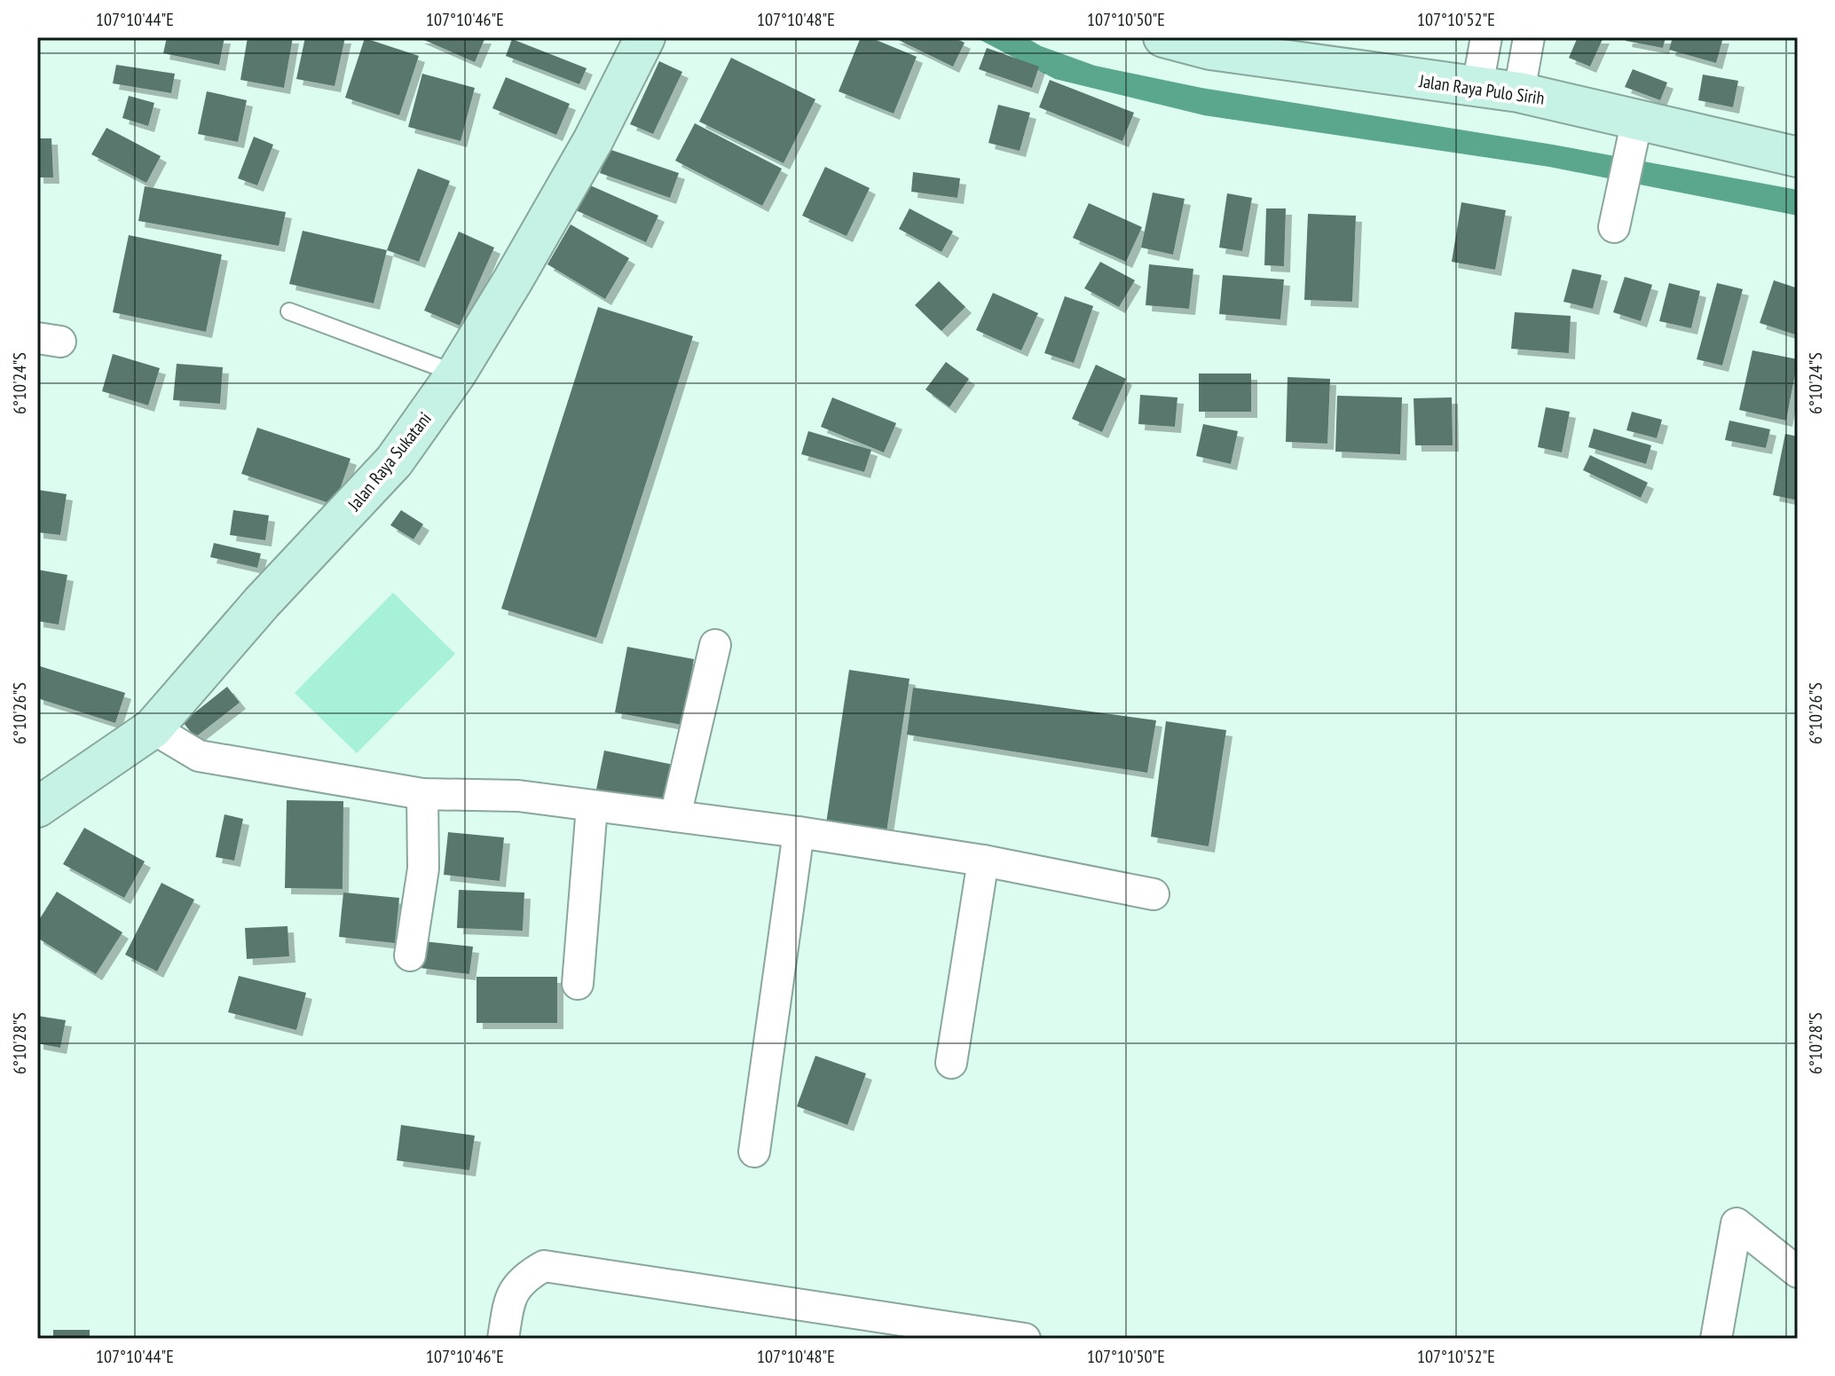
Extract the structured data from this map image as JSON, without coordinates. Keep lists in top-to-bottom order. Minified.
{"streets":{"street":["Jalan Raya Pulo Sirih","Jalan Raya Sukatani"]},"coordinates":["107°10'44\"E","107°10'46\"E","107°10'48\"E","107°10'50\"E","107°10'52\"E","6°10'24\"S","6°10'26\"S","6°10'28\"S"]}
